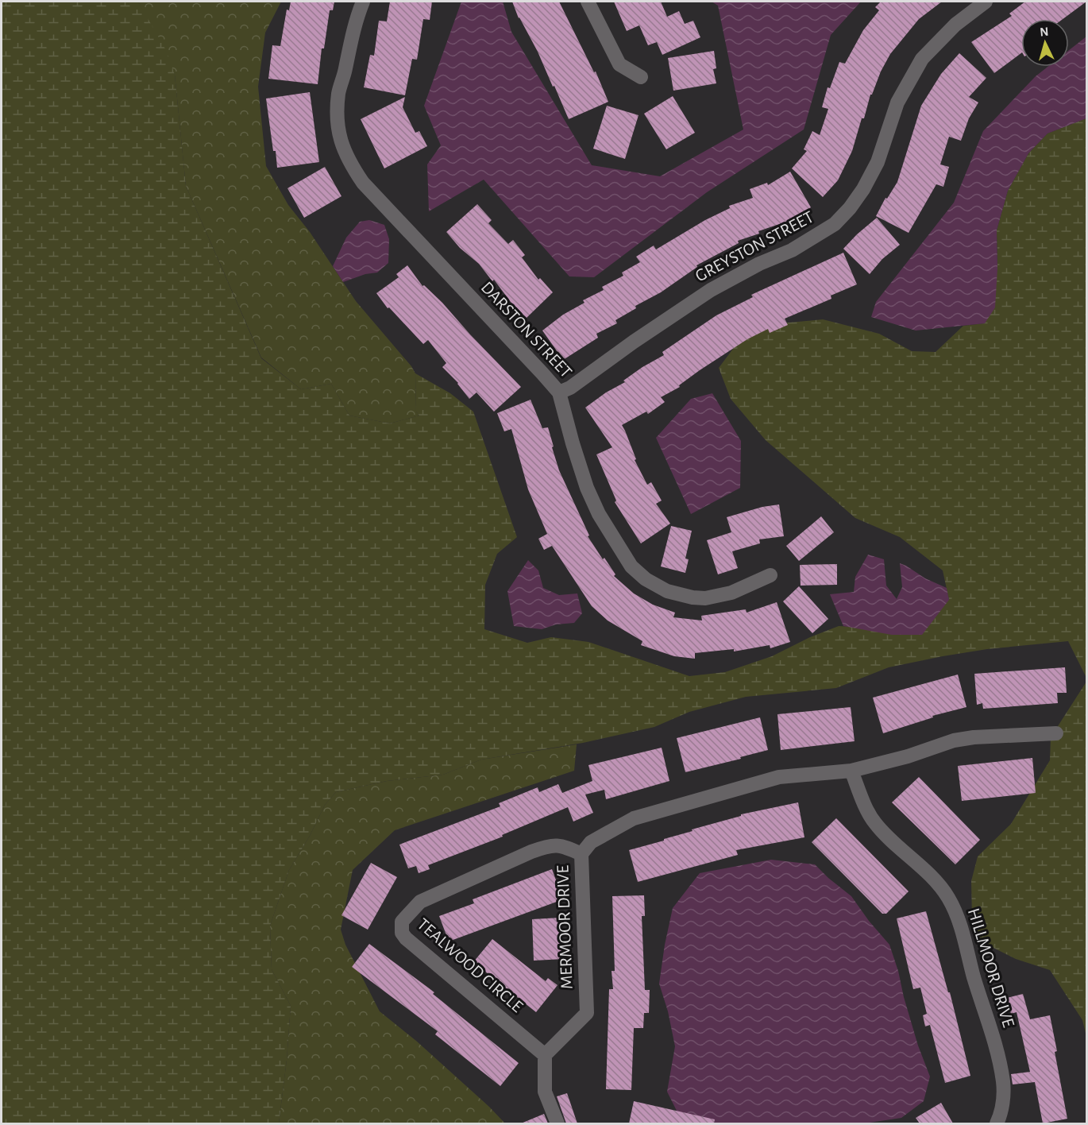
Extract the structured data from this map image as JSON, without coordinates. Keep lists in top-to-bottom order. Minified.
{"streets":{"street":["GREYSTON STREET","DARSTON STREET","MERMOOR DRIVE","TEALWOOD CIRCLE","HILLMOOR DRIVE"]},"crossings":[["GREYSTON STREET","DARSTON STREET"],["MERMOOR DRIVE","TEALWOOD CIRCLE"],["MERMOOR DRIVE","HILLMOOR DRIVE"]],"north":"top"}
